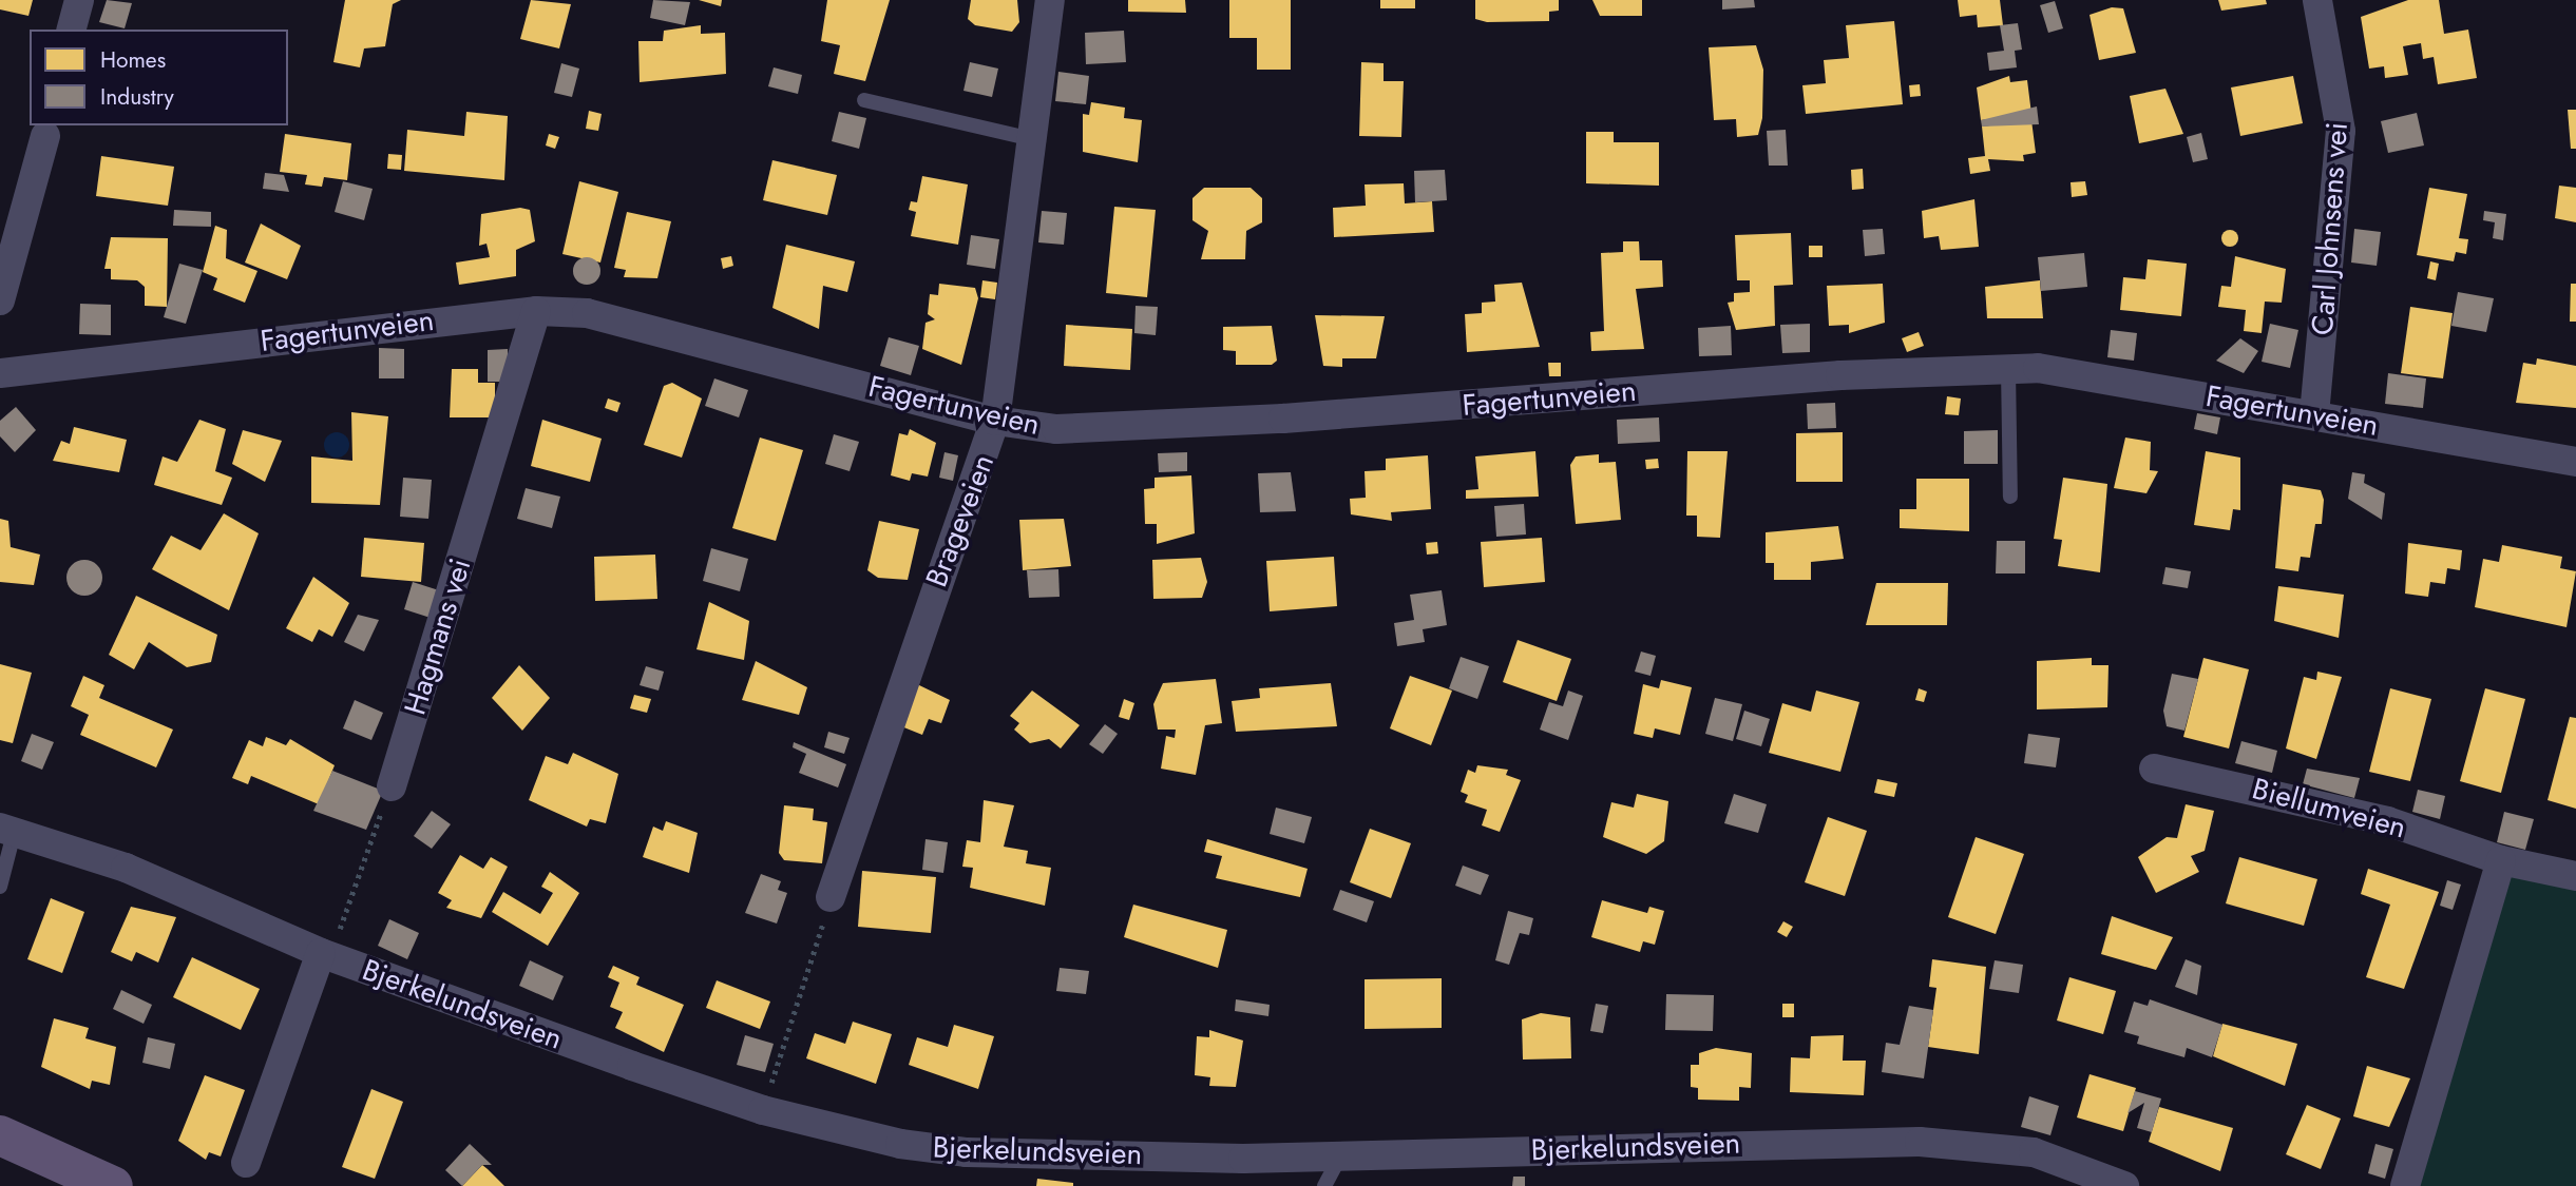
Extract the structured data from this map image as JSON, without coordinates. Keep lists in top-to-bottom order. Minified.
{"streets":{"street":["Carl Johnsens vei","Fagertunveien","Brageveien","Hagmans vei","Biellumveien","Bjerkelundsveien"]},"crossings":[["Carl Johnsens vei","Fagertunveien"],["Fagertunveien","Brageveien"],["Fagertunveien","Hagmans vei"]],"legend":["Homes","Industry"]}
